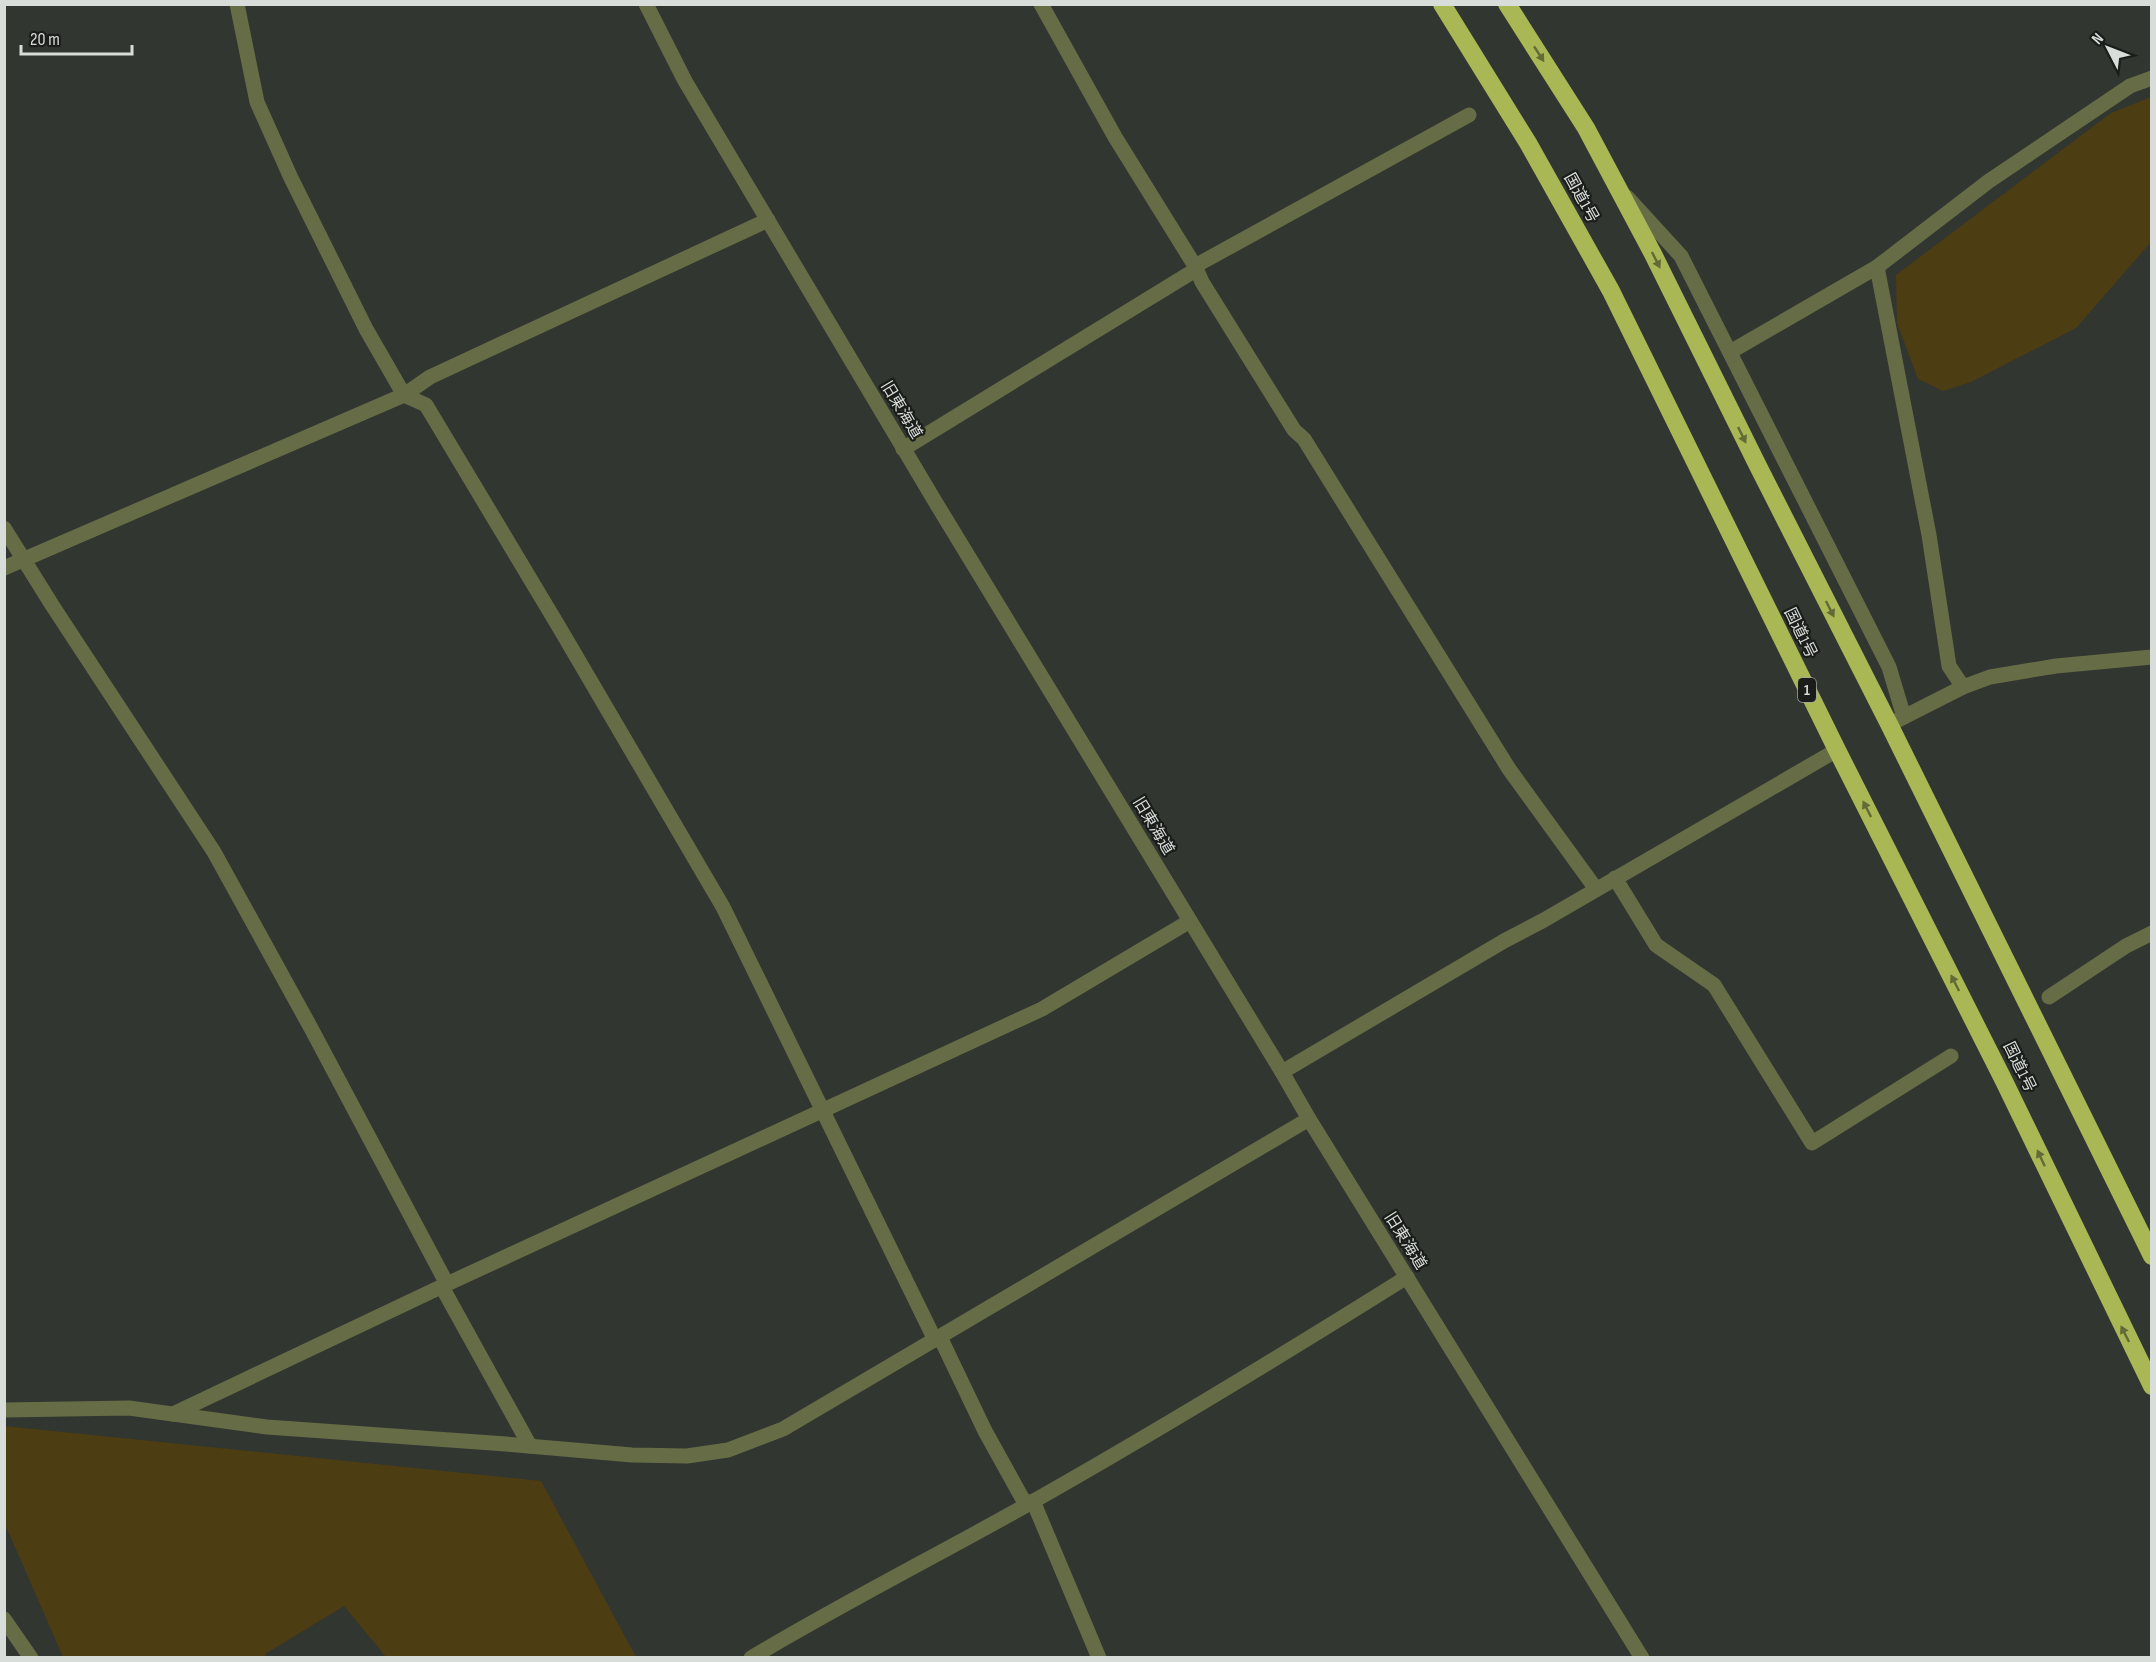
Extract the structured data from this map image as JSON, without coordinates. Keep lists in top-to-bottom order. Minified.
{"streets":{"highway":["国道1号","1"],"street":["旧東海道"]},"scale_bar":"20 m","north":"top left"}
